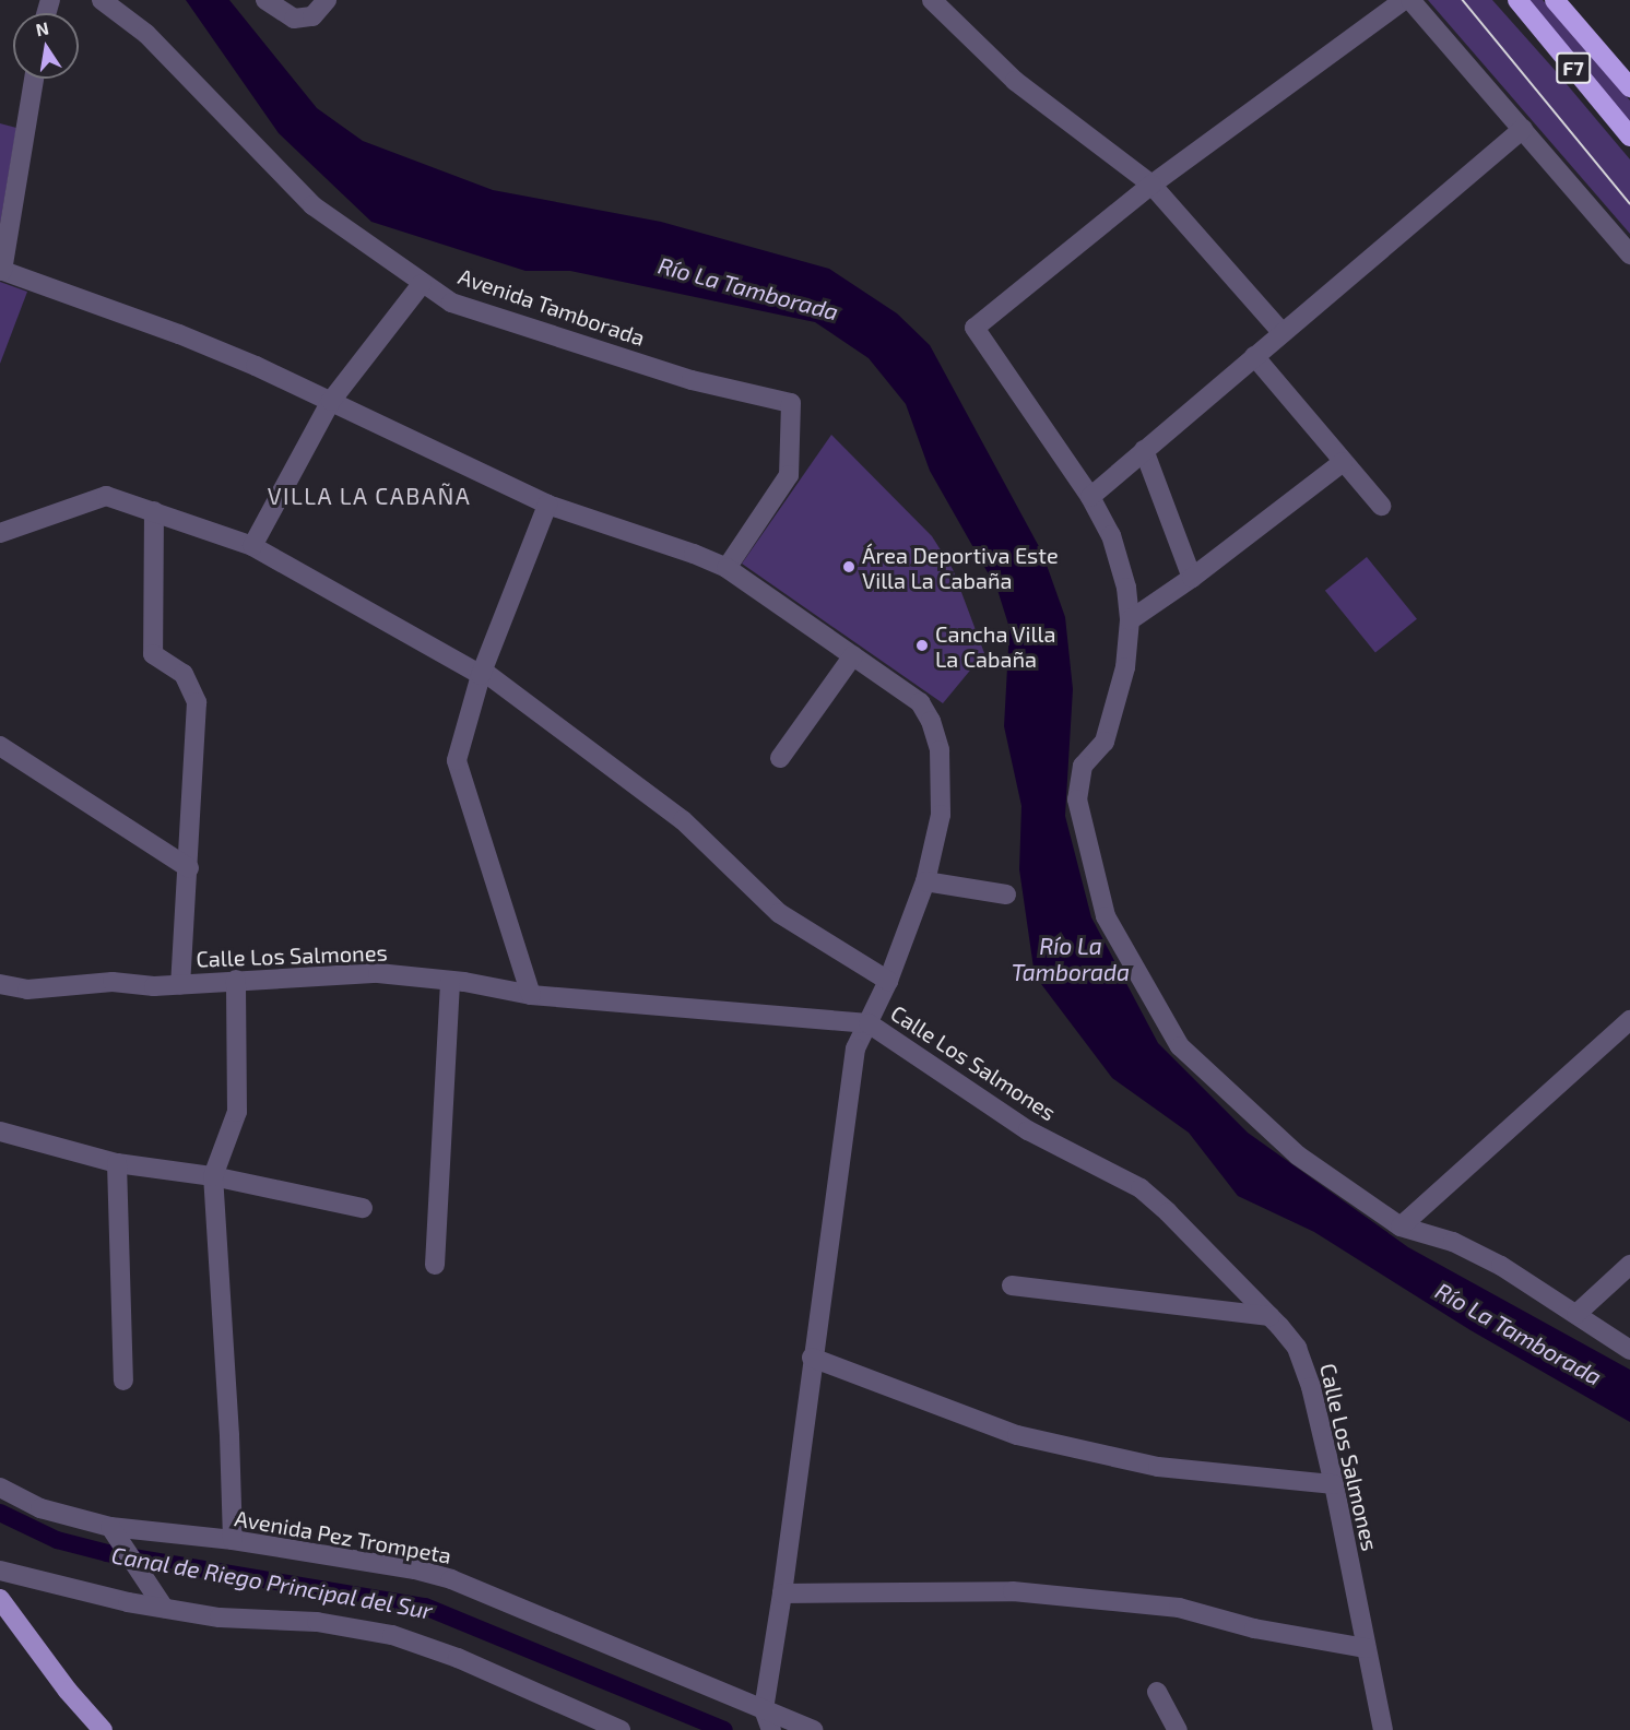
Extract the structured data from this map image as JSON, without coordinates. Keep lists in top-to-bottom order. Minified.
{"streets":{"highway":["F7"],"street":["Avenida Tamborada","Calle Los Salmones","Avenida Pez Trompeta"]},"districts":["VILLA LA CABAÑA"],"water":["Río La Tamborada","Canal de Riego Principal del Sur"],"places":["Área Deportiva Este Villa La Cabaña","Cancha Villa La Cabaña"],"north":"top"}
